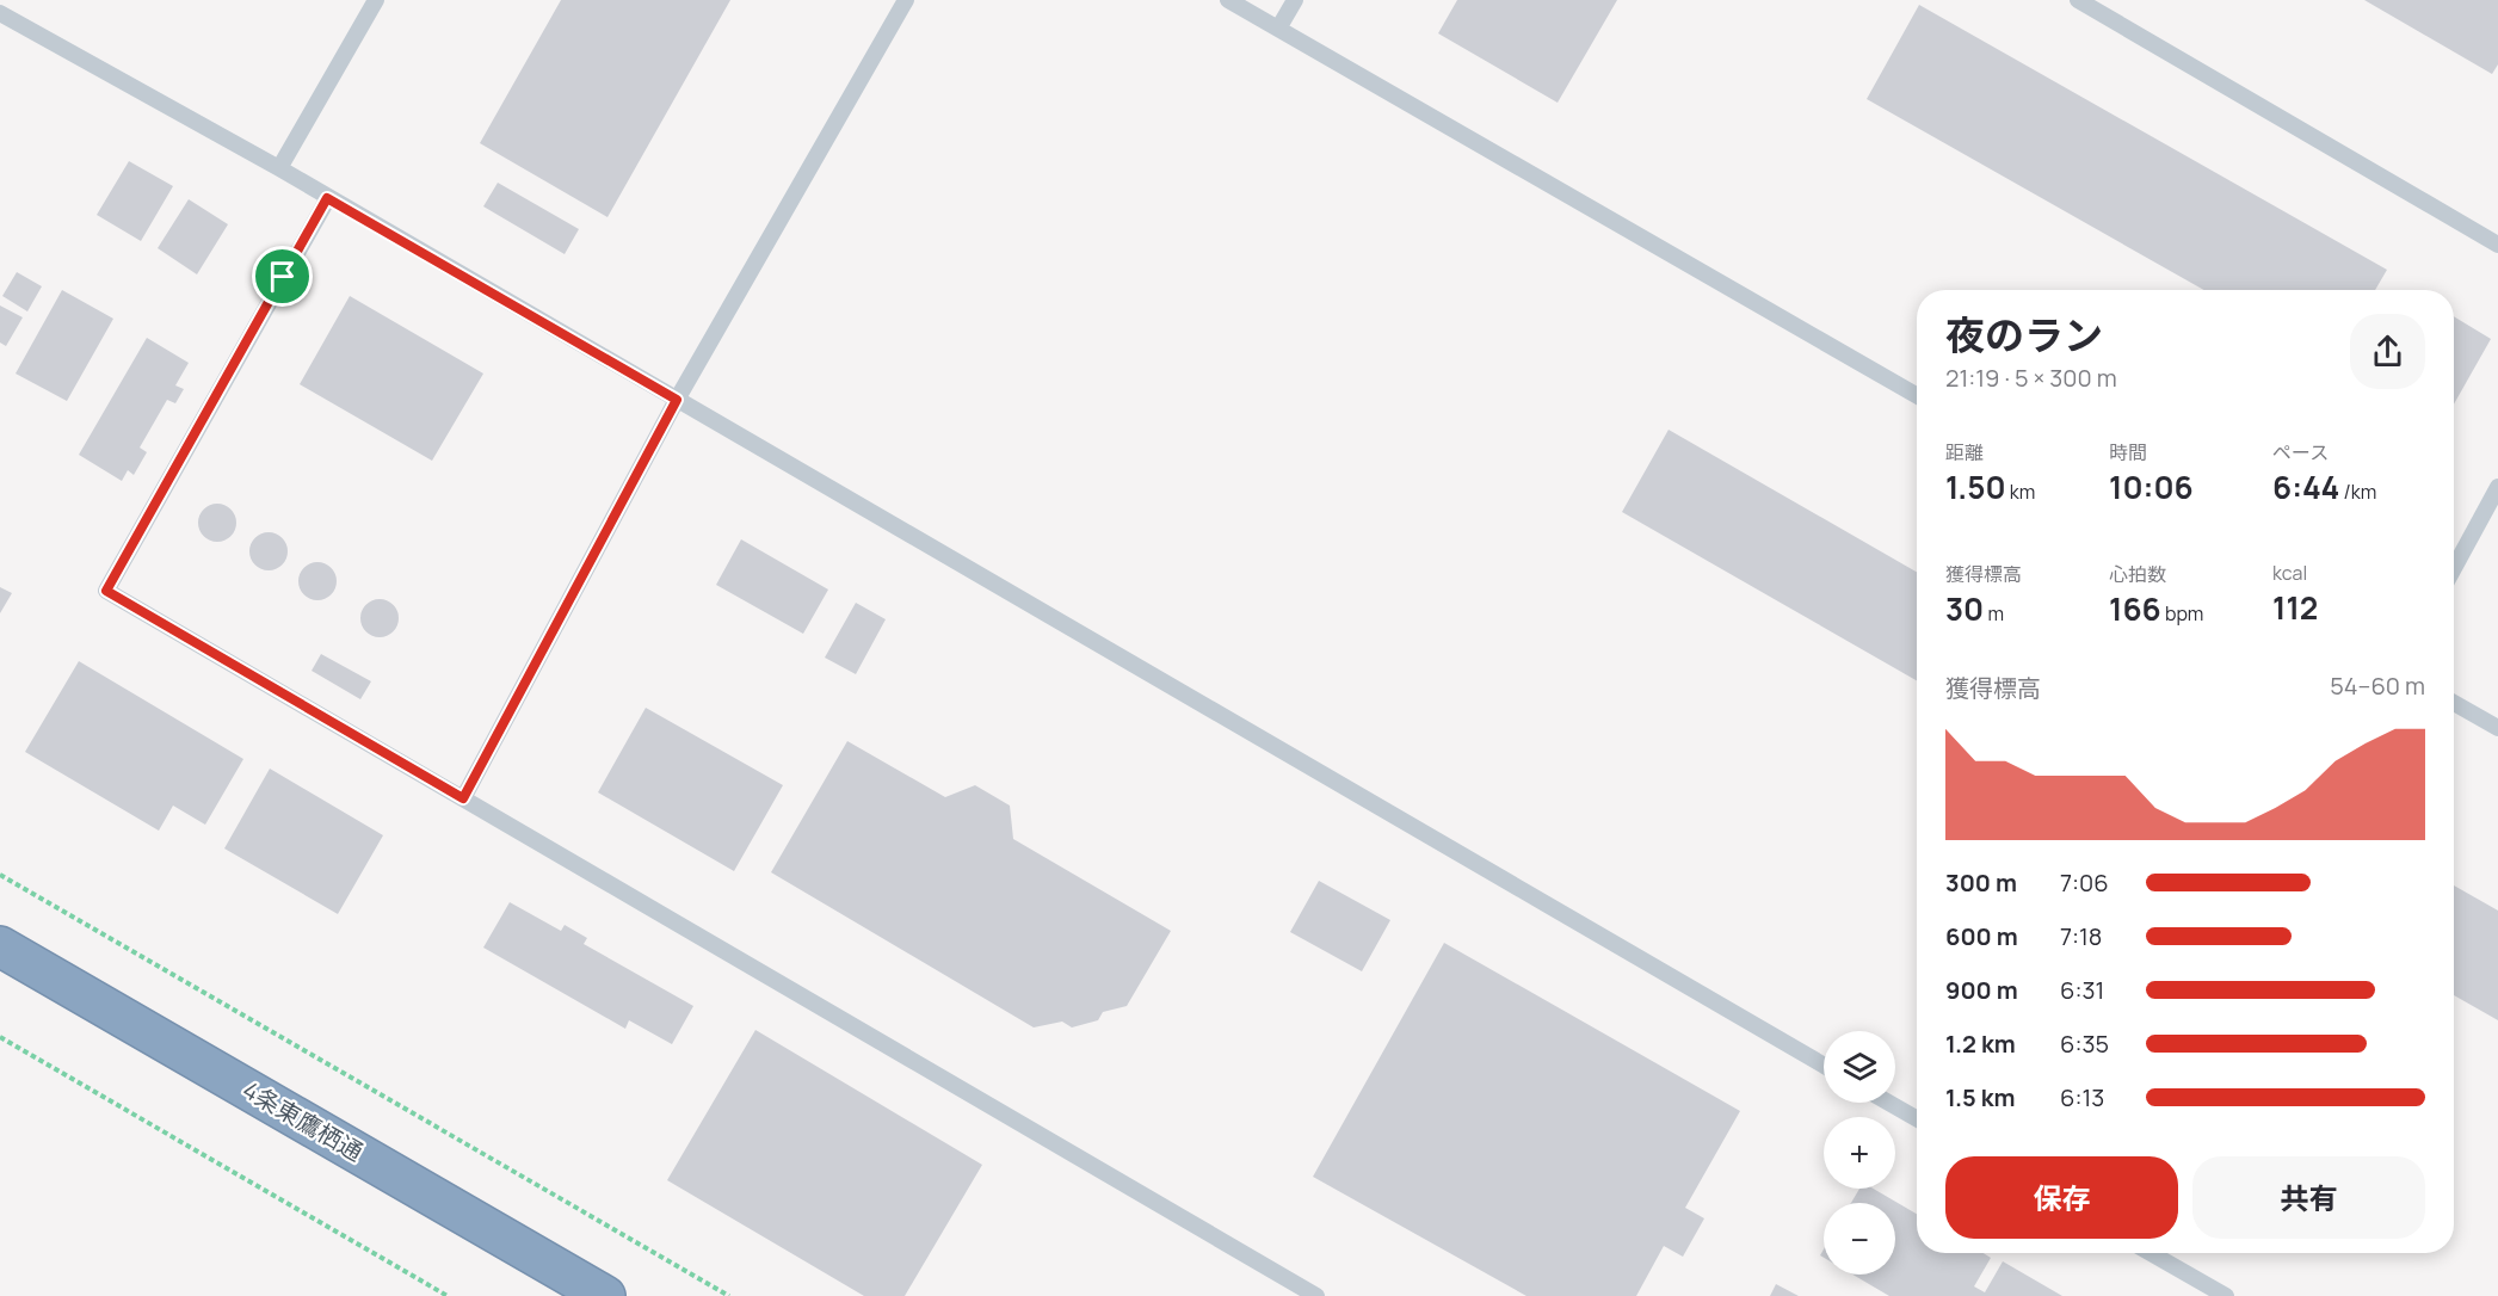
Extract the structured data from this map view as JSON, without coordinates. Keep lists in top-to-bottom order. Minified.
{"streets":{"highway":["4条東鷹栖通"]},"page":{"heading":["夜のラン","21:19 · 5 × 300 m"],"stats":[["距離","1.50 km"],["時間","10:06"],["ペース","6:44 /km"],["獲得標高","30 m"],["心拍数","166 bpm"],["kcal","112"]],"chart":["獲得標高","54–60 m"],"list":[{"name":"300 m","note":"7:06"},{"name":"600 m","note":"7:18"},{"name":"900 m","note":"6:31"},{"name":"1.2 km","note":"6:35"},{"name":"1.5 km","note":"6:13"}],"map_buttons":["+","−"],"buttons":["保存","共有"]}}
